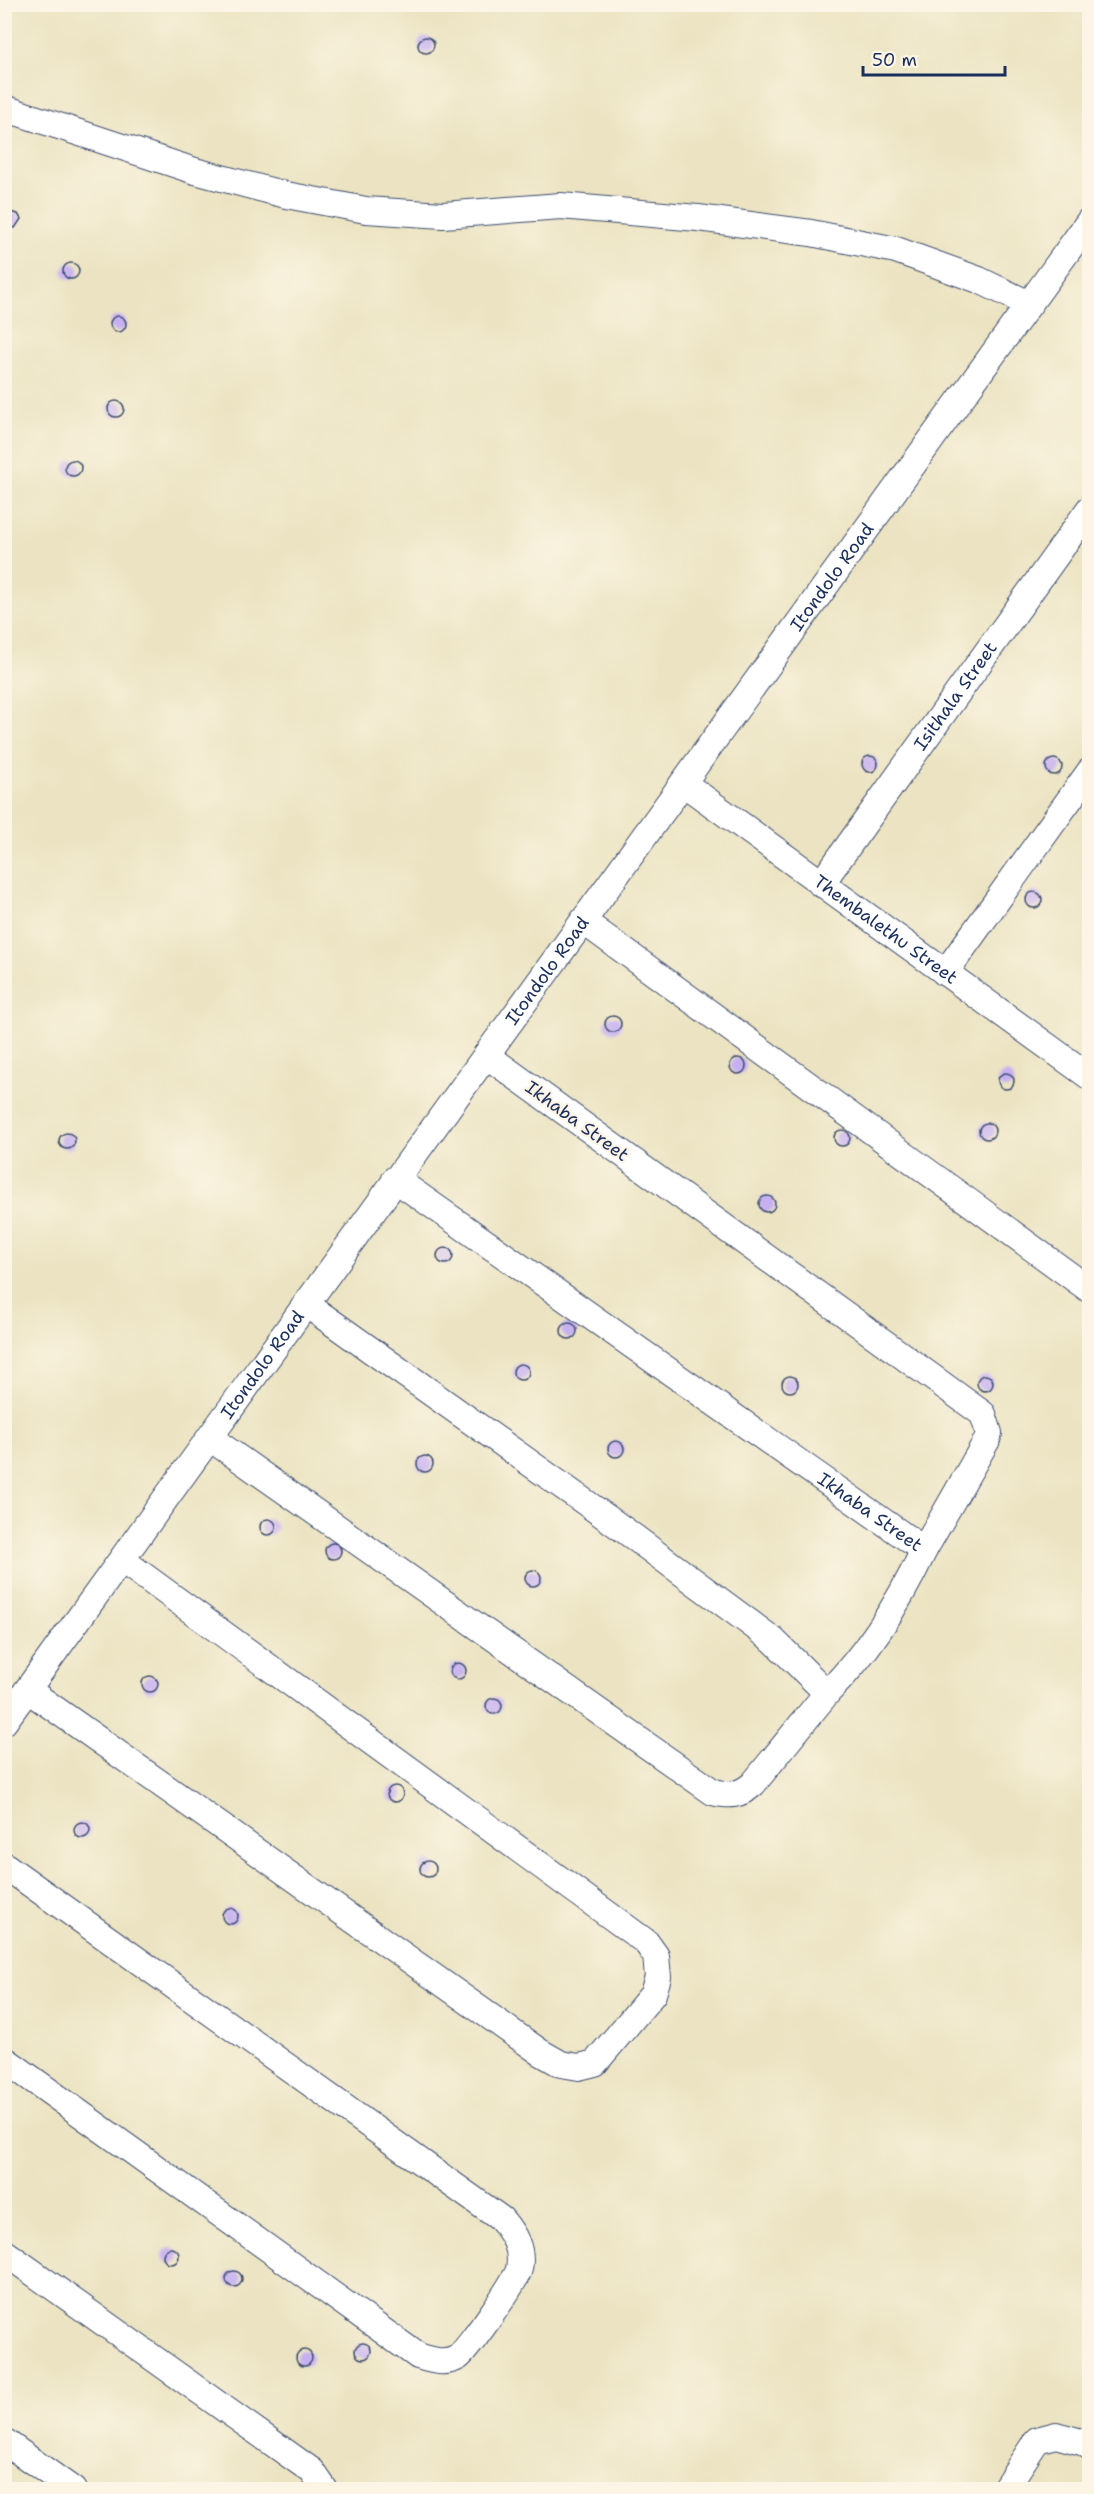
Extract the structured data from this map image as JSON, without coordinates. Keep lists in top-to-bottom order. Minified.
{"streets":{"street":["Itondolo Road","Isithala Street","Thembalethu Street","Ikhaba Street"]},"crossings":[["Itondolo Road","Thembalethu Street"],["Itondolo Road","Ikhaba Street"],["Isithala Street","Thembalethu Street"]],"scale_bar":"50 m"}
